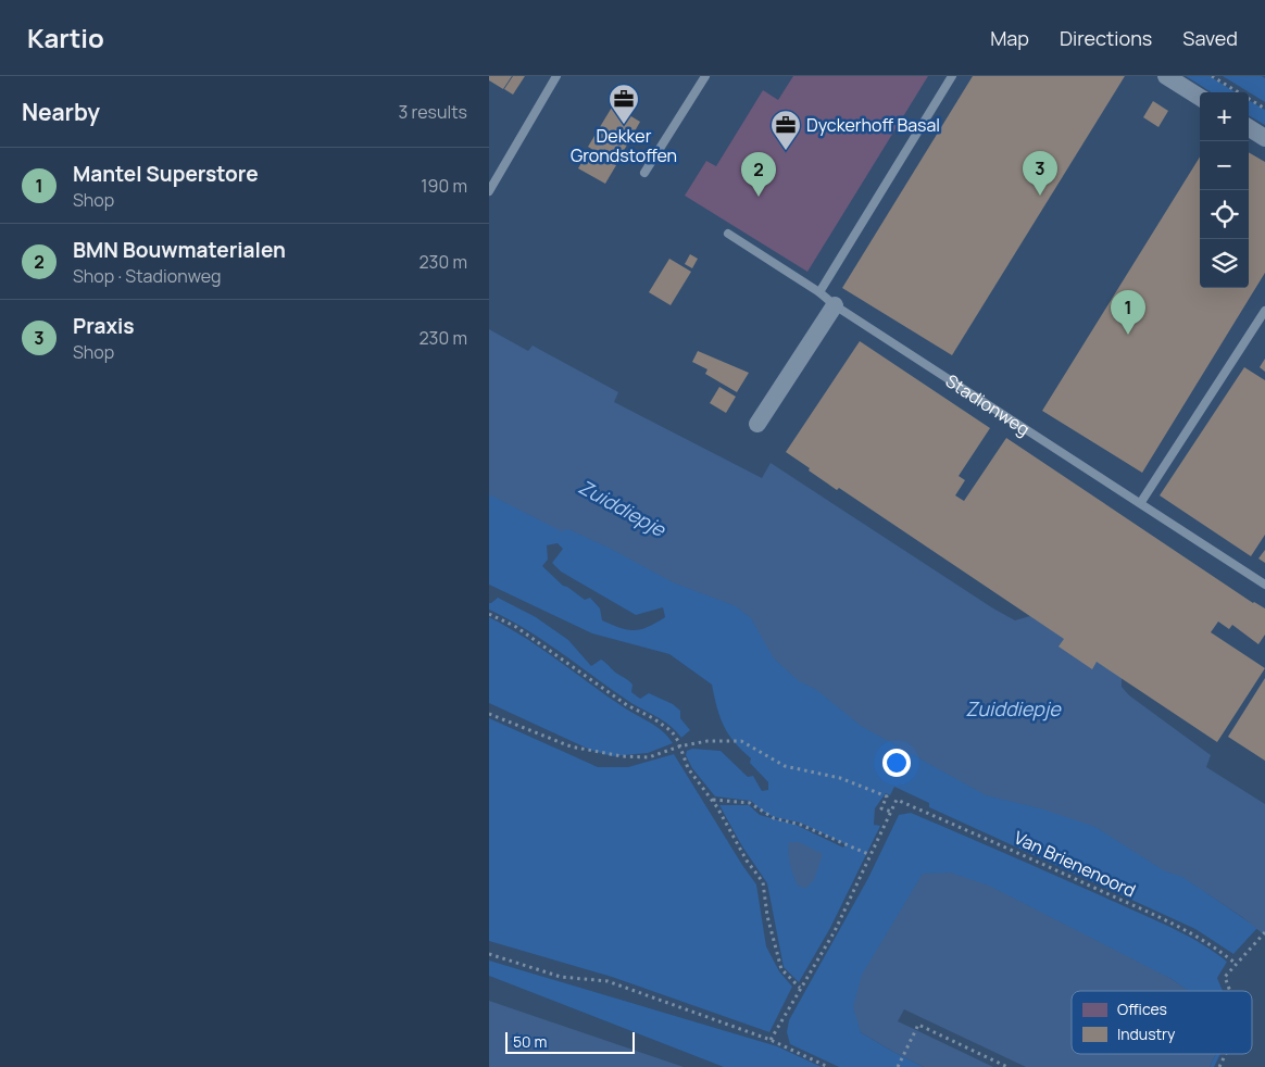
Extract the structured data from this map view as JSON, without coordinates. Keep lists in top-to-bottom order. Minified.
{"streets":{"lane":["Stadionweg"],"path":["Van Brienenoord"]},"water":["Zuiddiepje"],"places":{"office":["Dekker Grondstoffen","Dyckerhoff Basal"]},"legend":["Offices","Industry"],"scale_bar":"50 m","page":{"header":"Kartio","nav":["Map","Directions","Saved"],"heading":["Nearby","3 results"],"map_buttons":["+","−"],"list":[{"mark":"1","name":"Mantel Superstore","note":"Shop","value":"190 m"},{"mark":"2","name":"BMN Bouwmaterialen","note":"Shop · Stadionweg","value":"230 m"},{"mark":"3","name":"Praxis","note":"Shop","value":"230 m"}],"pins":["3","2","1"],"scale":"50 m"}}
